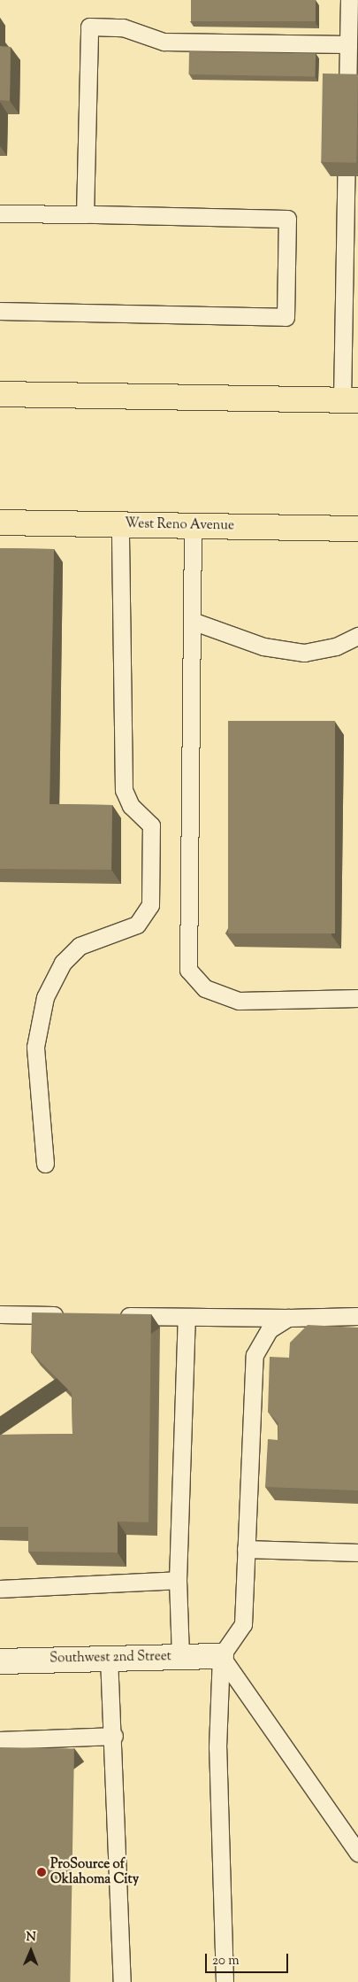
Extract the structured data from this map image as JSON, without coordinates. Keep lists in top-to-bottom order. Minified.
{"streets":{"main road":["West Reno Avenue"],"street":["Southwest 2nd Street"]},"places":["ProSource of Oklahoma City"],"scale_bar":"20 m","north":"top"}
